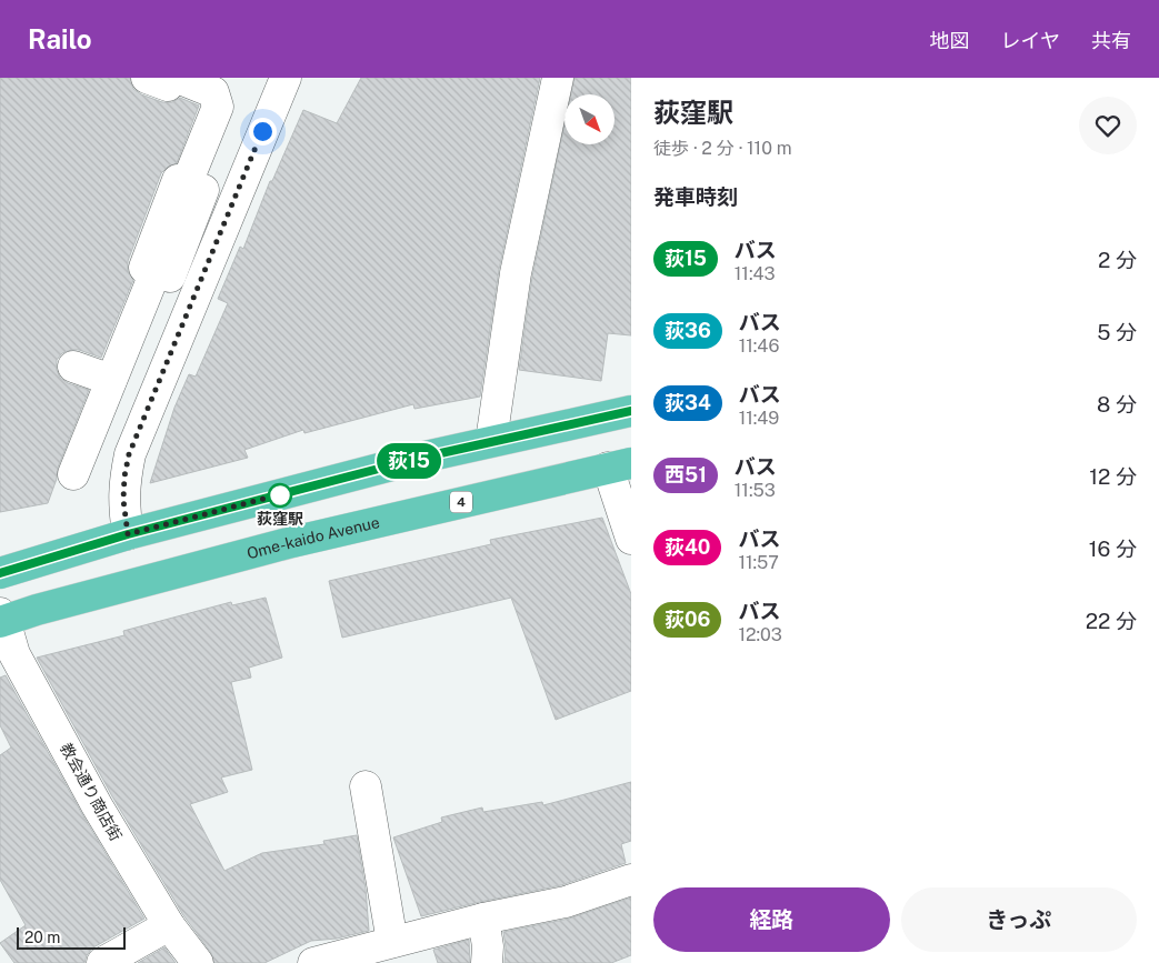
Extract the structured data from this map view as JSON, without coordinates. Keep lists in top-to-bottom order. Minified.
{"streets":{"main road":["4","Ome-kaido Avenue"],"street":["教会通り商店街"]},"crossings":[["Ome-kaido Avenue","教会通り商店街"]],"places":["荻窪駅"],"lines":["bus line 荻15"],"scale_bar":"20 m","north":"bottom right","page":{"header":"Railo","nav":["地図","レイヤ","共有"],"on_map":"荻15","heading":[["荻窪駅","徒歩 · 2 分 · 110 m"],"発車時刻"],"list":[{"mark":"荻15","name":"バス","note":"11:43","value":"2 分"},{"mark":"荻36","name":"バス","note":"11:46","value":"5 分"},{"mark":"荻34","name":"バス","note":"11:49","value":"8 分"},{"mark":"西51","name":"バス","note":"11:53","value":"12 分"},{"mark":"荻40","name":"バス","note":"11:57","value":"16 分"},{"mark":"荻06","name":"バス","note":"12:03","value":"22 分"}],"buttons":["経路","きっぷ"],"scale":"20 m"}}
